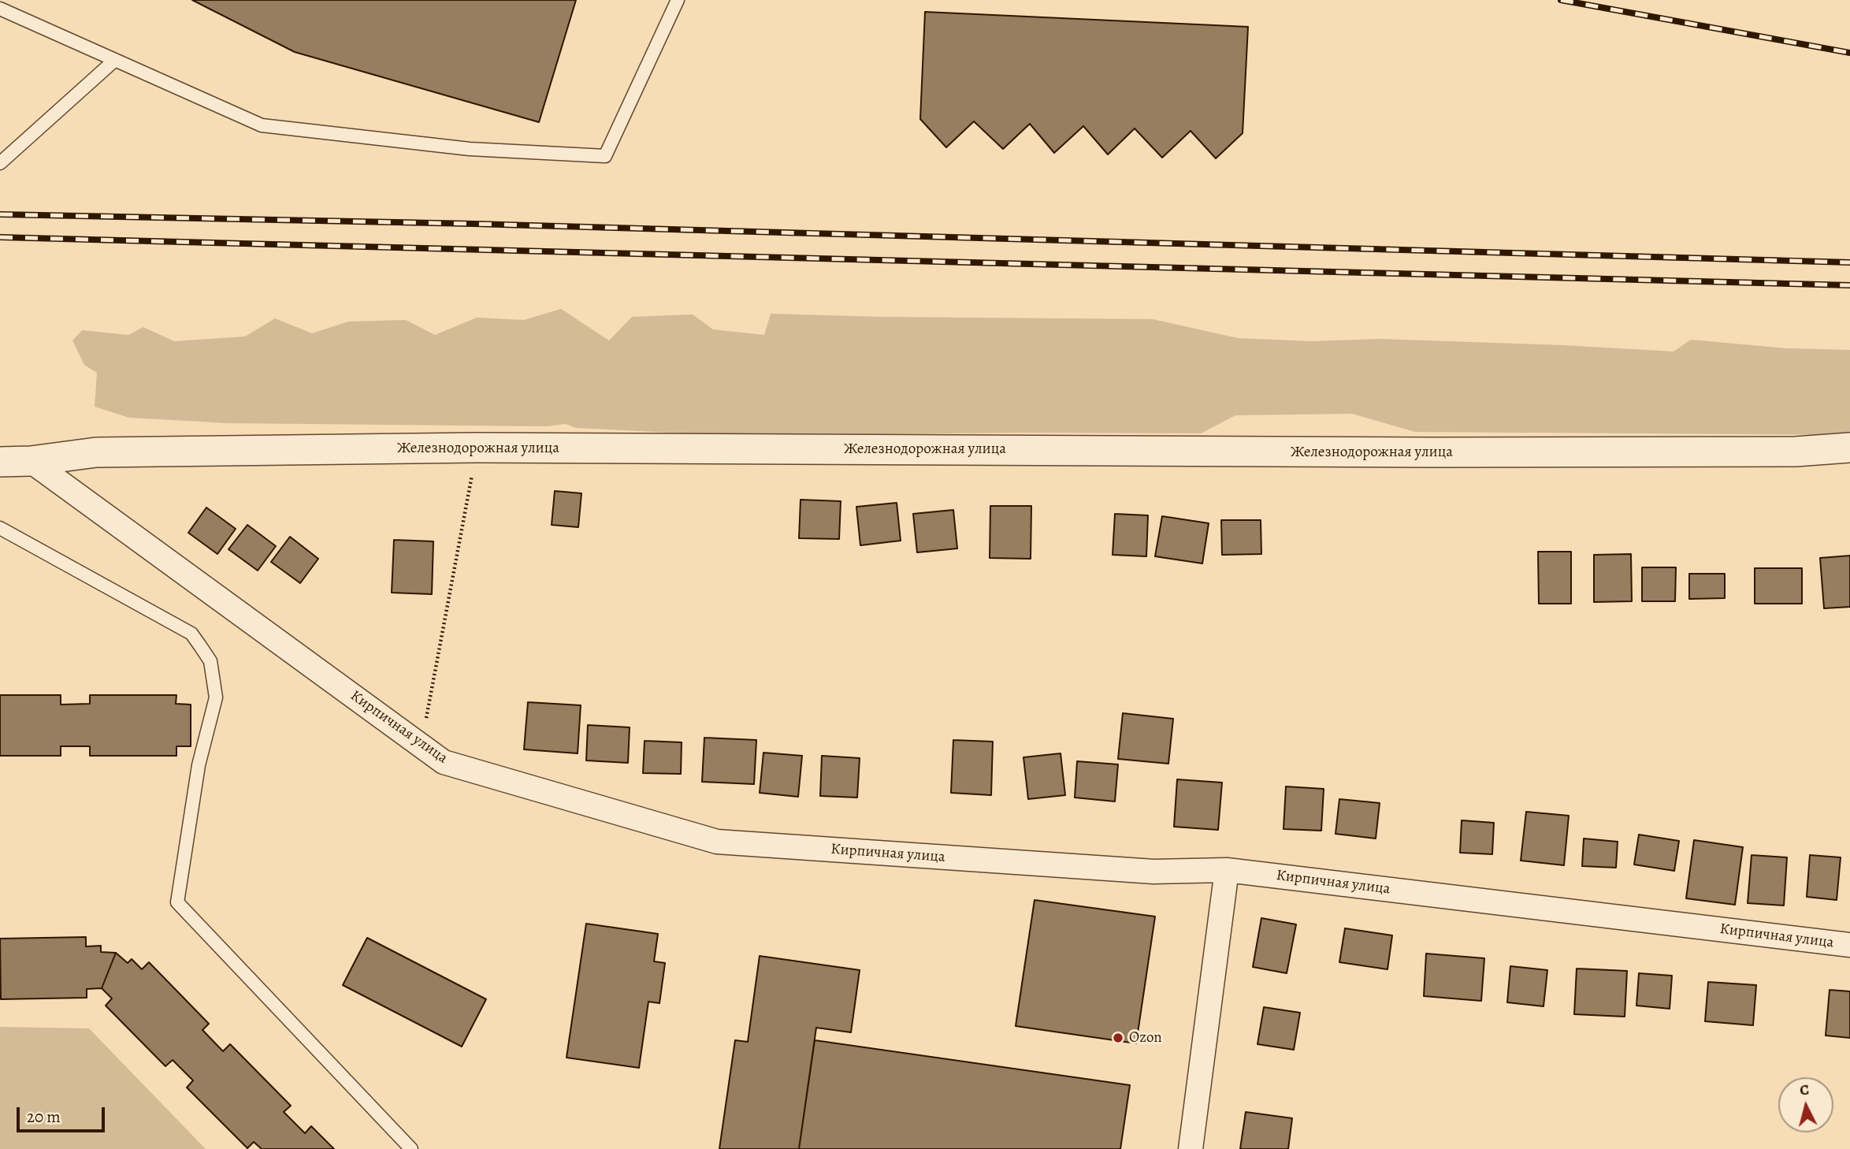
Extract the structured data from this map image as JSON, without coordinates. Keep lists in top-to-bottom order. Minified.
{"streets":{"street":["Железнодорожная улица","Кирпичная улица"]},"crossings":[["Железнодорожная улица","Кирпичная улица"]],"places":["Ozon"],"scale_bar":"20 m","north":"top"}
